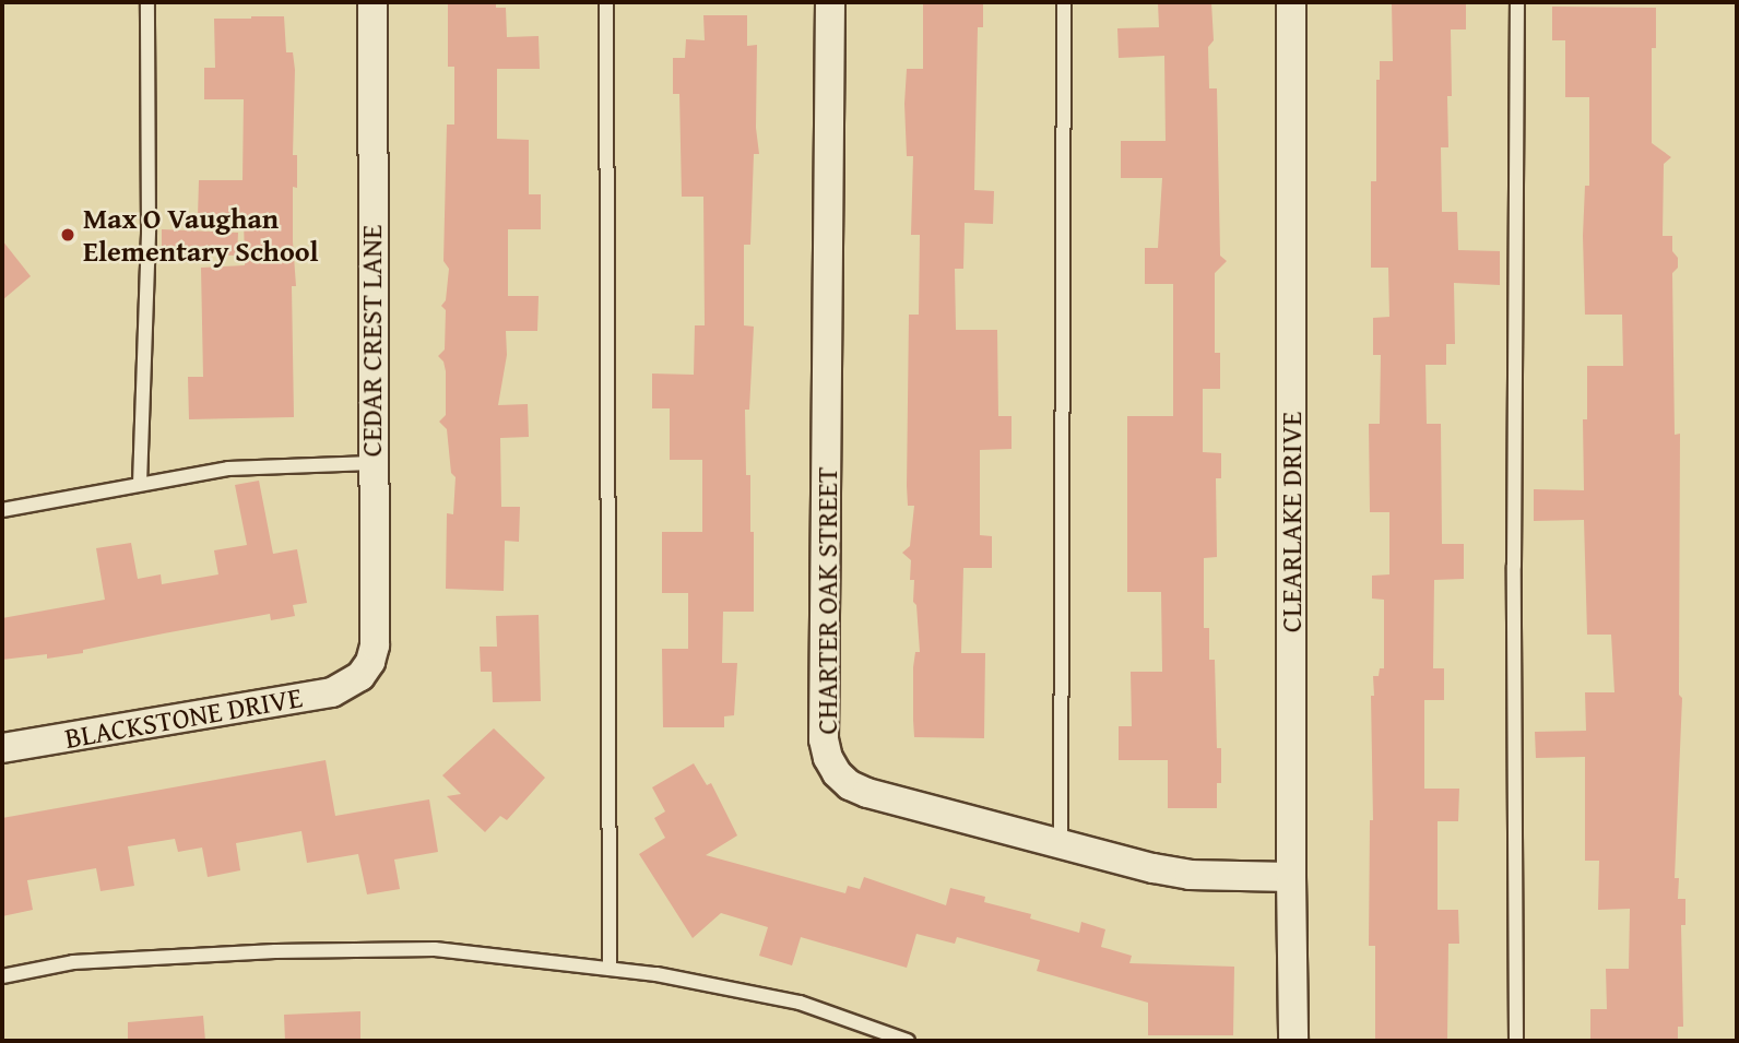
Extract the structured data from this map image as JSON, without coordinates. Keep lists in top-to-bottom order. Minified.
{"streets":{"street":["CEDAR CREST LANE","CLEARLAKE DRIVE","CHARTER OAK STREET","BLACKSTONE DRIVE"]},"crossings":[["CEDAR CREST LANE","BLACKSTONE DRIVE"],["CLEARLAKE DRIVE","CHARTER OAK STREET"]],"places":["Max O Vaughan Elementary School"]}
